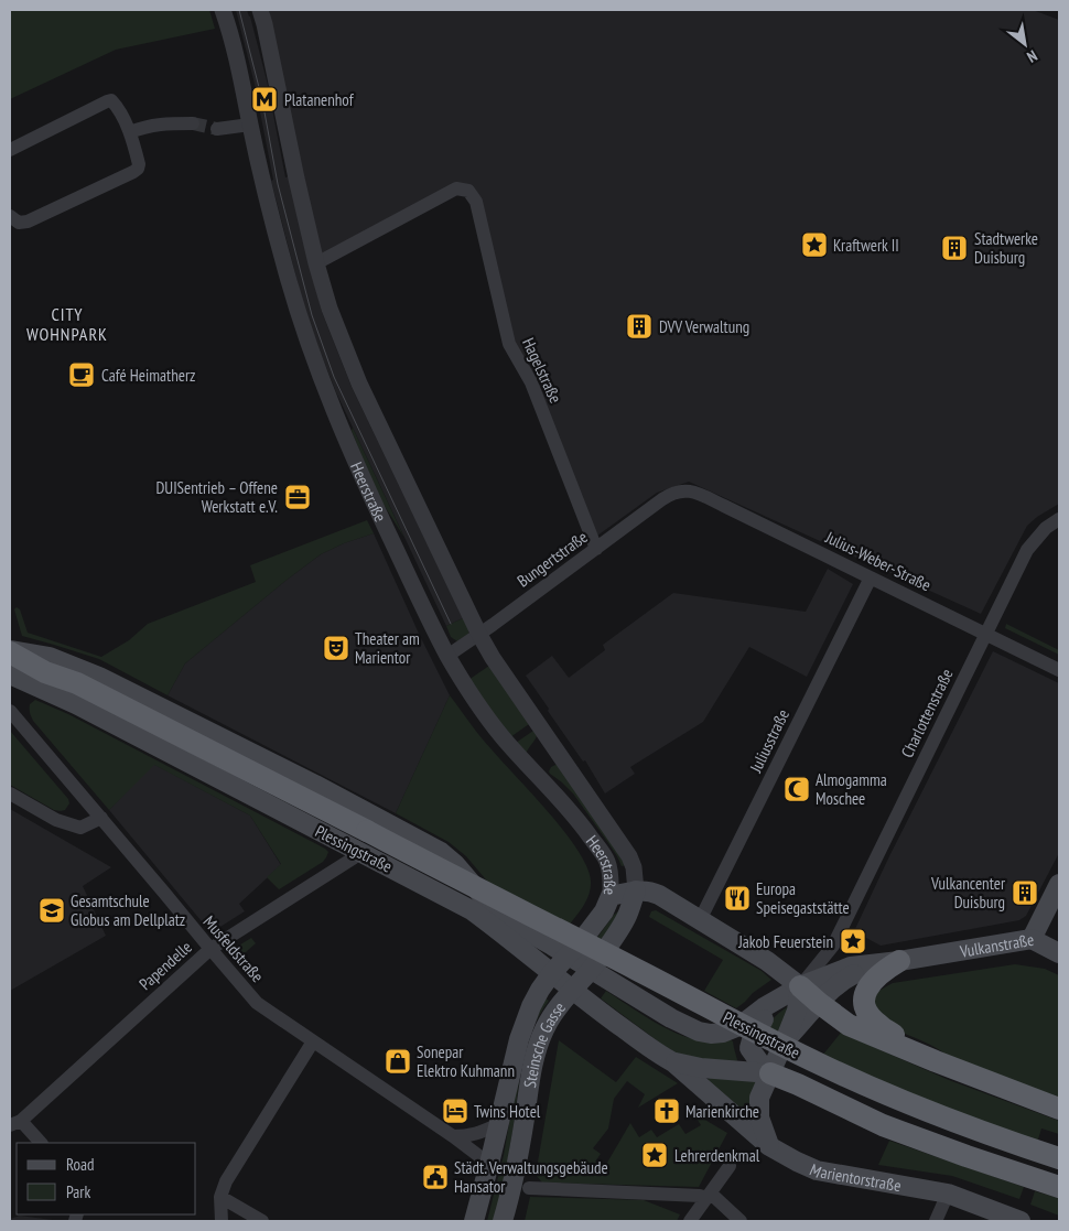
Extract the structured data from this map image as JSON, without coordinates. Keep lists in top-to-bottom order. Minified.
{"streets":{"highway":["Plessingstraße"],"main road":["Heerstraße","Vulkanstraße","Steinsche Gasse","Marientorstraße"],"street":["Hagelstraße","Bungertstraße","Julius-Weber-Straße","Charlottenstraße","Juliusstraße","Musfeldstraße","Papendelle"]},"crossings":[["Hagelstraße","Heerstraße"],["Hagelstraße","Bungertstraße"],["Heerstraße","Bungertstraße"],["Heerstraße","Charlottenstraße"],["Heerstraße","Juliusstraße"],["Heerstraße","Vulkanstraße"],["Heerstraße","Steinsche Gasse"],["Bungertstraße","Julius-Weber-Straße"],["Julius-Weber-Straße","Charlottenstraße"],["Julius-Weber-Straße","Juliusstraße"],["Charlottenstraße","Vulkanstraße"],["Plessingstraße","Vulkanstraße"],["Plessingstraße","Papendelle"],["Plessingstraße","Steinsche Gasse"],["Plessingstraße","Marientorstraße"],["Musfeldstraße","Papendelle"],["Musfeldstraße","Steinsche Gasse"]],"districts":["CITY WOHNPARK"],"places":{"metro station":["Platanenhof"],"place":["Kraftwerk II","Jakob Feuerstein","Lehrerdenkmal"],"building":["Stadtwerke Duisburg","DVV Verwaltung","Vulkancenter Duisburg"],"cafe":["Café Heimatherz"],"office":["DUISentrieb – Offene Werkstatt e.V."],"theatre":["Theater am Marientor"],"mosque":["Almogamma Moschee"],"restaurant":["Europa Speisegaststätte"],"school or university":["Gesamtschule Globus am Dellplatz"],"shop":["Sonepar Elektro Kuhmann"],"hotel":["Twins Hotel"],"church":["Marienkirche"],"public building":["Städt. Verwaltungsgebäude Hansator"]},"legend":["Road","Park"],"north":"bottom right"}
